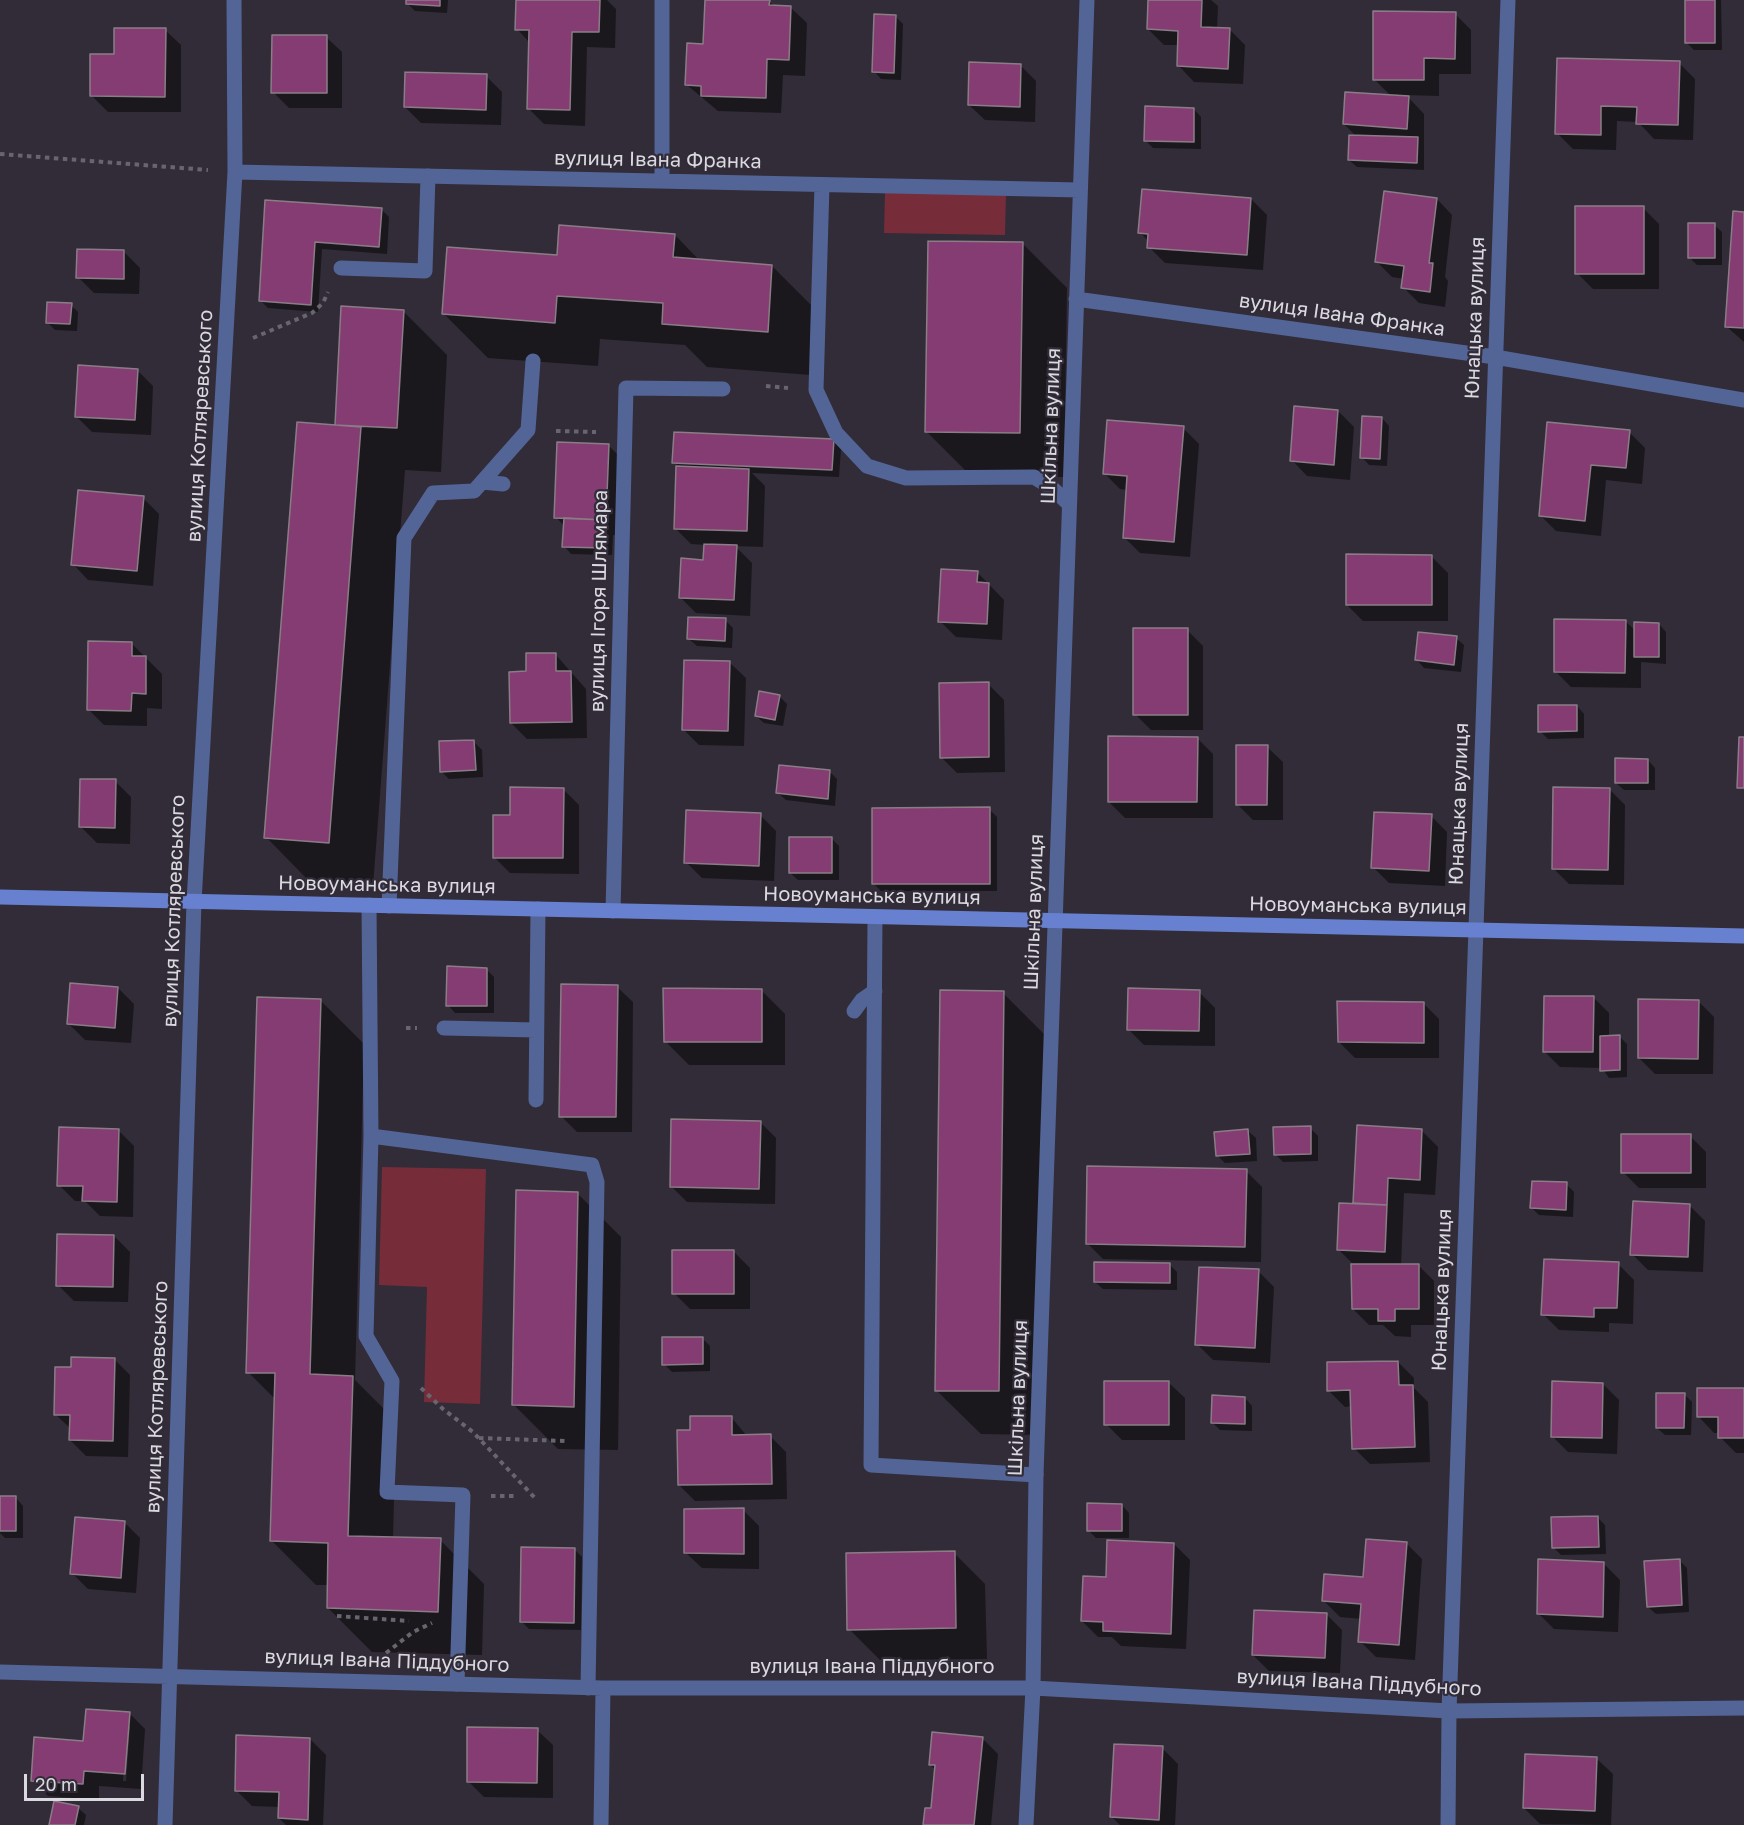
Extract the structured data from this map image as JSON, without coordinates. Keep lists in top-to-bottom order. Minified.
{"streets":{"street":["вулиця Івана Франка","Юнацька вулиця","вулиця Котляревського","Шкільна вулиця","вулиця Ігоря Шлямара","Новоуманська вулиця","вулиця Івана Піддубного"]},"crossings":[["вулиця Івана Франка","Юнацька вулиця"],["вулиця Івана Франка","вулиця Котляревського"],["вулиця Івана Франка","Шкільна вулиця"],["Юнацька вулиця","Новоуманська вулиця"],["Юнацька вулиця","вулиця Івана Піддубного"],["вулиця Котляревського","Новоуманська вулиця"],["вулиця Котляревського","вулиця Івана Піддубного"],["Шкільна вулиця","Новоуманська вулиця"],["Шкільна вулиця","вулиця Івана Піддубного"],["вулиця Ігоря Шлямара","Новоуманська вулиця"]],"scale_bar":"20 m"}
